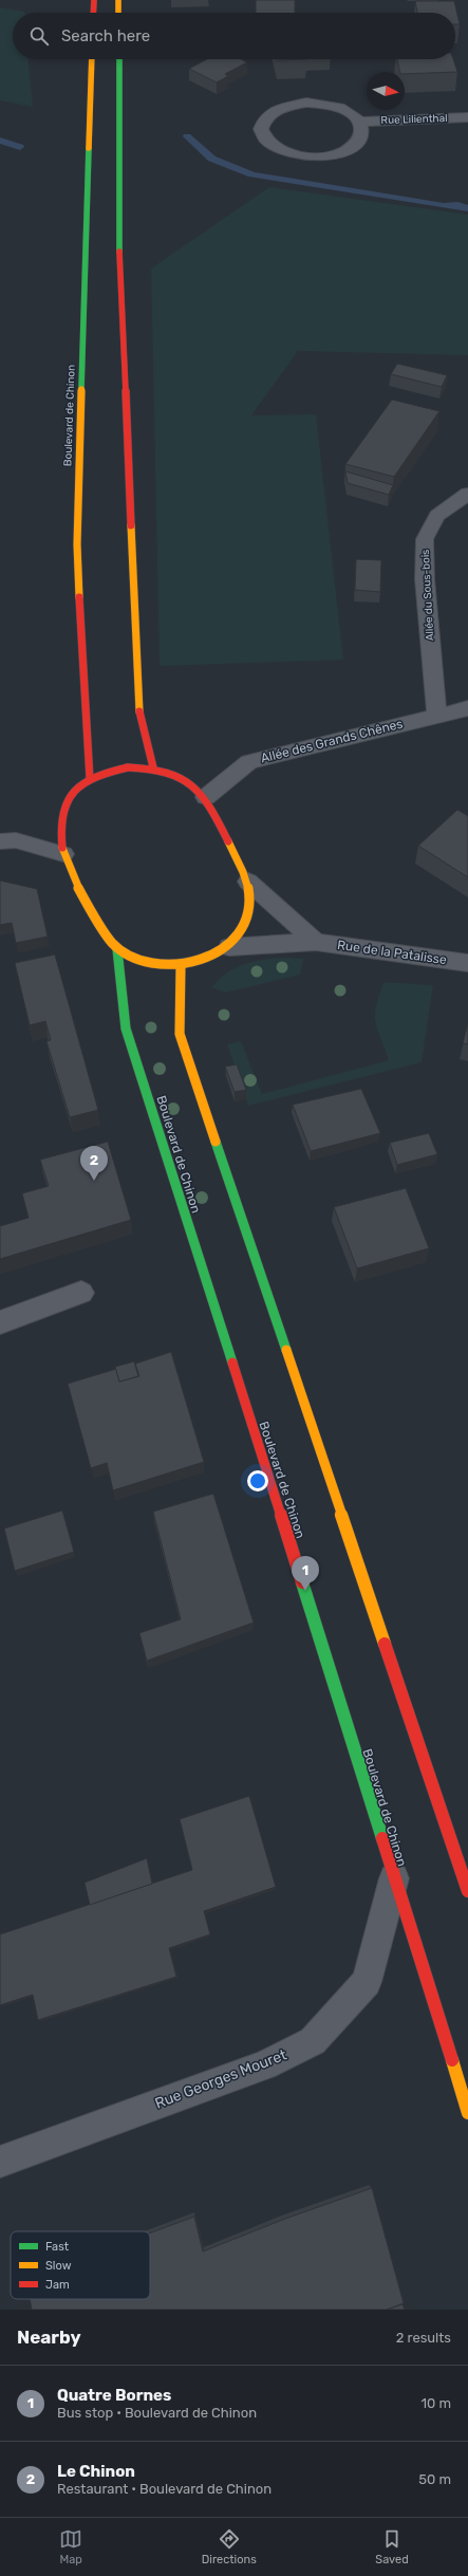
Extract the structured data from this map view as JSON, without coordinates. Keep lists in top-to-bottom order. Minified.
{"streets":{"main road":["Boulevard de Chinon"],"street":["Rue Lilienthal","Allée du Sous-bois","Allée des Grands Chênes","Rue de la Patalisse","Rue Georges Mouret"]},"crossings":[["Boulevard de Chinon","Rue Georges Mouret"],["Allée du Sous-bois","Allée des Grands Chênes"]],"legend":["Fast","Slow","Jam"],"north":"right","page":{"search":"Search here","pins":["2","1"],"heading":["Nearby","2 results"],"list":[{"mark":"1","name":"Quatre Bornes","note":"Bus stop · Boulevard de Chinon","value":"10 m"},{"mark":"2","name":"Le Chinon","note":"Restaurant · Boulevard de Chinon","value":"50 m"}],"nav":["Map","Directions","Saved"]}}
